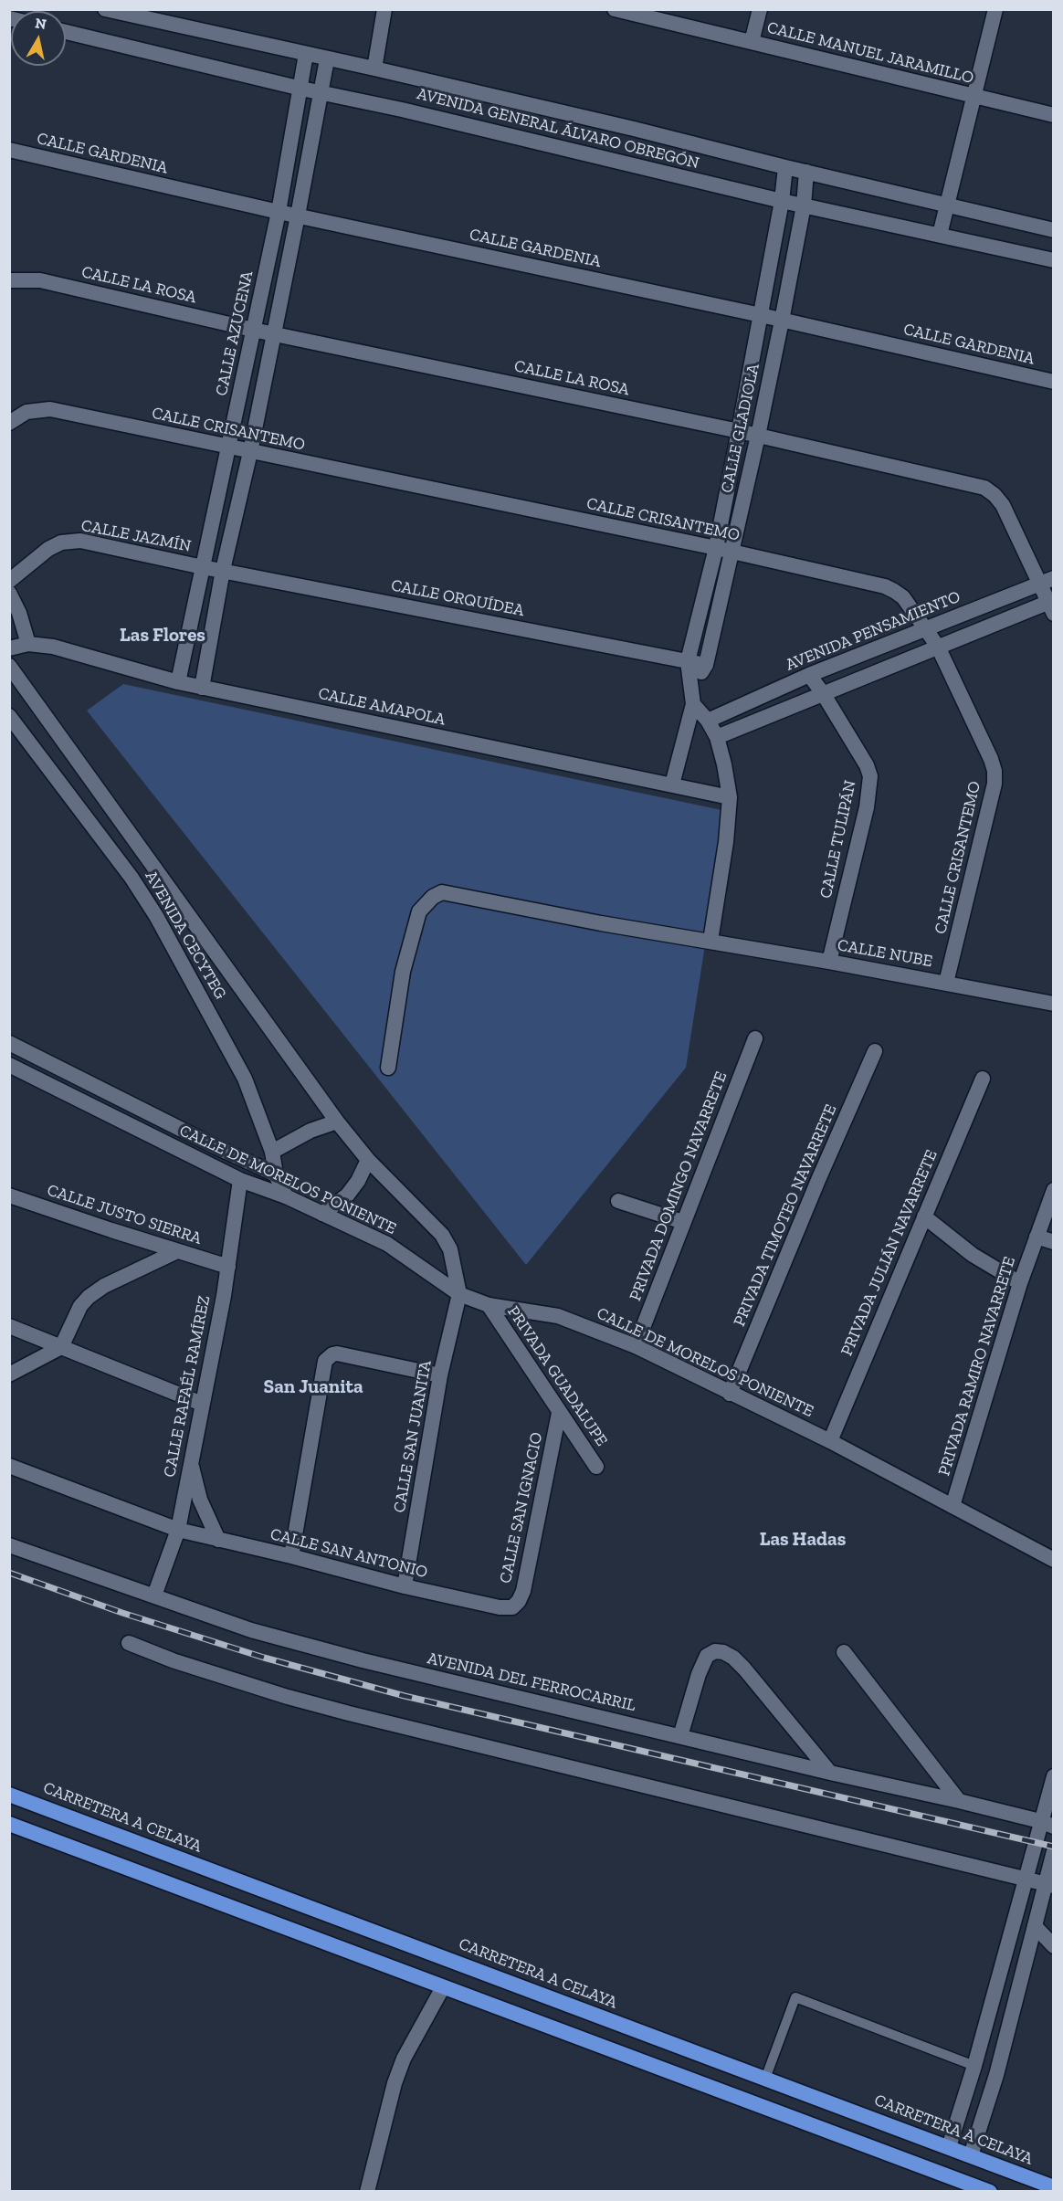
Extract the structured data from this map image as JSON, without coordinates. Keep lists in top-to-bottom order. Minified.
{"streets":{"highway":["CARRETERA A CELAYA"],"street":["CALLE MANUEL JARAMILLO","AVENIDA GENERAL ÁLVARO OBREGÓN","CALLE GARDENIA","CALLE LA ROSA","CALLE AZUCENA","CALLE GLADIOLA","CALLE CRISANTEMO","CALLE JAZMÍN","CALLE ORQUÍDEA","AVENIDA PENSAMIENTO","CALLE AMAPOLA","CALLE TULIPÁN","AVENIDA CECYTEG","CALLE NUBE","CALLE DE MORELOS PONIENTE","PRIVADA DOMINGO NAVARRETE","CALLE JUSTO SIERRA","PRIVADA TIMOTEO NAVARRETE","PRIVADA JULIÁN NAVARRETE","PRIVADA RAMIRO NAVARRETE","PRIVADA GUADALUPE","CALLE RAFAÉL RAMÍREZ","CALLE SAN JUANITA","CALLE SAN IGNACIO","CALLE SAN ANTONIO","AVENIDA DEL FERROCARRIL"]},"crossings":[["AVENIDA GENERAL ÁLVARO OBREGÓN","CALLE AZUCENA"],["AVENIDA GENERAL ÁLVARO OBREGÓN","CALLE GLADIOLA"],["CALLE GARDENIA","CALLE AZUCENA"],["CALLE GARDENIA","CALLE GLADIOLA"],["CALLE LA ROSA","CALLE AZUCENA"],["CALLE LA ROSA","CALLE GLADIOLA"],["CALLE LA ROSA","AVENIDA PENSAMIENTO"],["CALLE AZUCENA","CALLE CRISANTEMO"],["CALLE AZUCENA","CALLE JAZMÍN"],["CALLE AZUCENA","CALLE ORQUÍDEA"],["CALLE AZUCENA","CALLE AMAPOLA"],["CALLE GLADIOLA","CALLE CRISANTEMO"],["CALLE GLADIOLA","CALLE ORQUÍDEA"],["CALLE GLADIOLA","CALLE AMAPOLA"],["CALLE CRISANTEMO","AVENIDA PENSAMIENTO"],["CALLE CRISANTEMO","CALLE NUBE"],["CALLE JAZMÍN","CALLE ORQUÍDEA"],["AVENIDA PENSAMIENTO","CALLE TULIPÁN"],["CALLE TULIPÁN","CALLE NUBE"],["AVENIDA CECYTEG","CALLE DE MORELOS PONIENTE"],["CALLE DE MORELOS PONIENTE","PRIVADA DOMINGO NAVARRETE"],["CALLE DE MORELOS PONIENTE","PRIVADA TIMOTEO NAVARRETE"],["CALLE DE MORELOS PONIENTE","PRIVADA JULIÁN NAVARRETE"],["CALLE DE MORELOS PONIENTE","PRIVADA RAMIRO NAVARRETE"],["CALLE DE MORELOS PONIENTE","PRIVADA GUADALUPE"],["CALLE DE MORELOS PONIENTE","CALLE RAFAÉL RAMÍREZ"],["CALLE DE MORELOS PONIENTE","CALLE SAN JUANITA"],["CALLE JUSTO SIERRA","CALLE RAFAÉL RAMÍREZ"],["PRIVADA GUADALUPE","CALLE SAN IGNACIO"],["CALLE RAFAÉL RAMÍREZ","CALLE SAN ANTONIO"],["CALLE RAFAÉL RAMÍREZ","AVENIDA DEL FERROCARRIL"],["CALLE SAN JUANITA","CALLE SAN ANTONIO"],["CALLE SAN IGNACIO","CALLE SAN ANTONIO"]],"districts":["Las Flores","San Juanita","Las Hadas"],"north":"top"}
